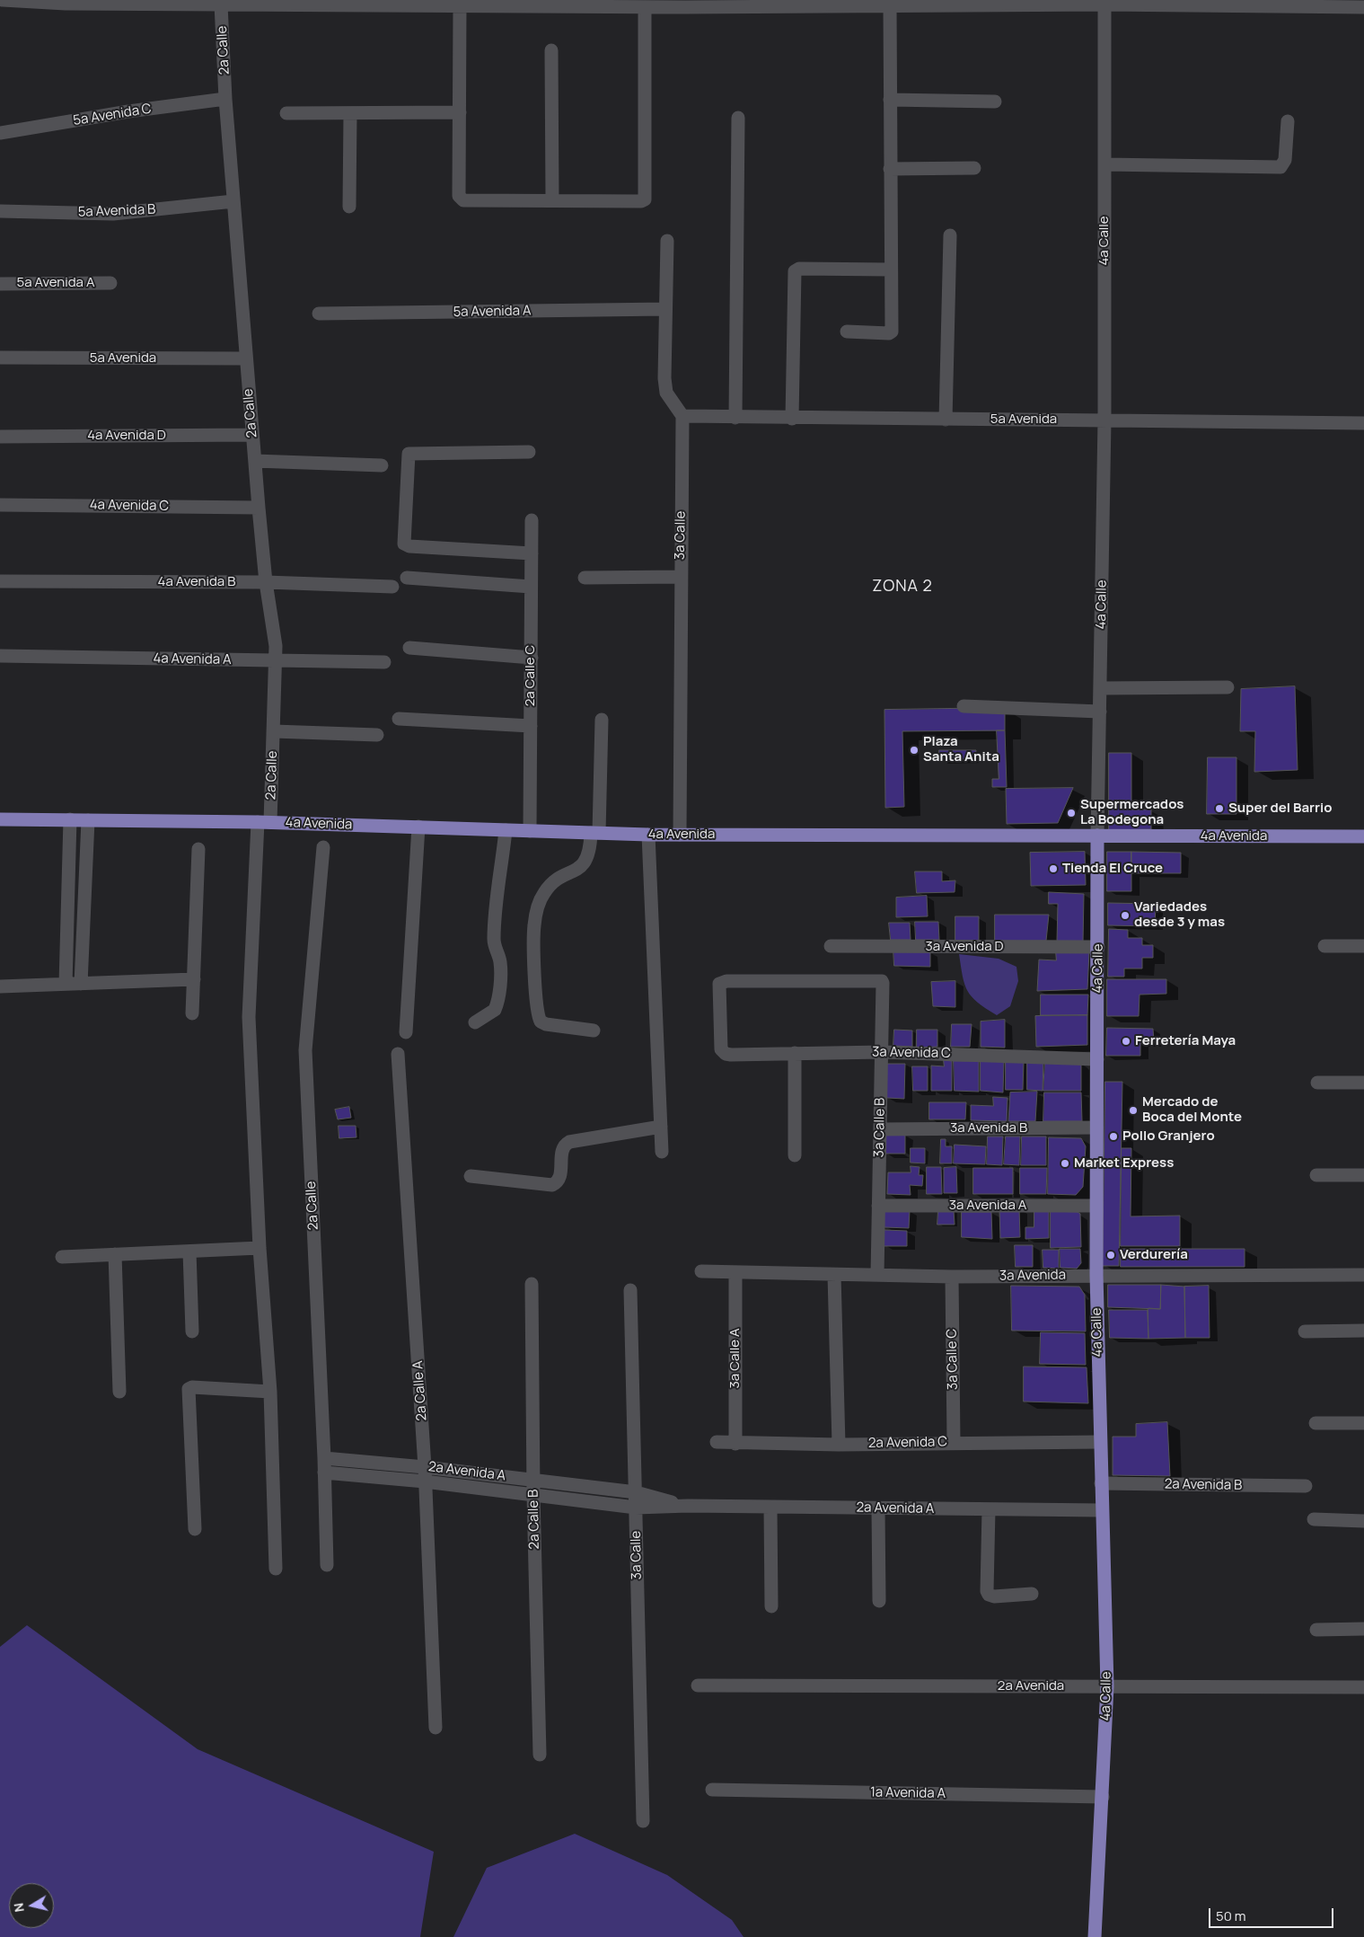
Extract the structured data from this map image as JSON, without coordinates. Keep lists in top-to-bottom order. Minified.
{"streets":{"main road":["4a Calle","4a Avenida"],"street":["2a Calle","5a Avenida C","5a Avenida B","5a Avenida A","5a Avenida","4a Avenida D","4a Avenida C","3a Calle","4a Avenida B","4a Avenida A","2a Calle C","3a Avenida D","3a Avenida C","3a Calle B","3a Avenida B","3a Avenida A","3a Avenida","3a Calle A","3a Calle C","2a Calle A","2a Avenida C","2a Avenida A","2a Avenida B","2a Calle B","2a Avenida","1a Avenida A"]},"crossings":[["2a Calle","5a Avenida C"],["2a Calle","5a Avenida B"],["2a Calle","5a Avenida"],["2a Calle","4a Avenida D"],["2a Calle","4a Avenida C"],["2a Calle","4a Avenida B"],["2a Calle","4a Avenida A"],["2a Calle","4a Avenida"],["2a Calle","2a Avenida A"],["4a Calle","5a Avenida"],["4a Calle","4a Avenida"],["4a Calle","3a Avenida D"],["4a Calle","3a Avenida C"],["4a Calle","3a Avenida B"],["4a Calle","3a Avenida A"],["4a Calle","3a Avenida"],["4a Calle","2a Avenida C"],["4a Calle","2a Avenida A"],["4a Calle","2a Avenida B"],["4a Calle","2a Avenida"],["4a Calle","1a Avenida A"],["5a Avenida","3a Calle"],["3a Calle","4a Avenida"],["3a Calle","2a Avenida A"],["2a Calle C","4a Avenida"],["3a Avenida C","3a Calle B"],["3a Calle B","3a Avenida B"],["3a Calle B","3a Avenida A"],["3a Calle B","3a Avenida"],["3a Avenida","3a Calle A"],["3a Avenida","3a Calle C"],["3a Calle A","2a Avenida C"],["3a Calle C","2a Avenida C"],["2a Calle A","2a Avenida A"],["2a Avenida A","2a Calle B"]],"districts":["ZONA 2"],"places":["Plaza Santa Anita","Super del Barrio","Supermercados La Bodegona","Tienda El Cruce","Variedades desde 3 y mas","Ferretería Maya","Mercado de Boca del Monte","Pollo Granjero","Market Express","Verdurería"],"scale_bar":"50 m","north":"left"}
